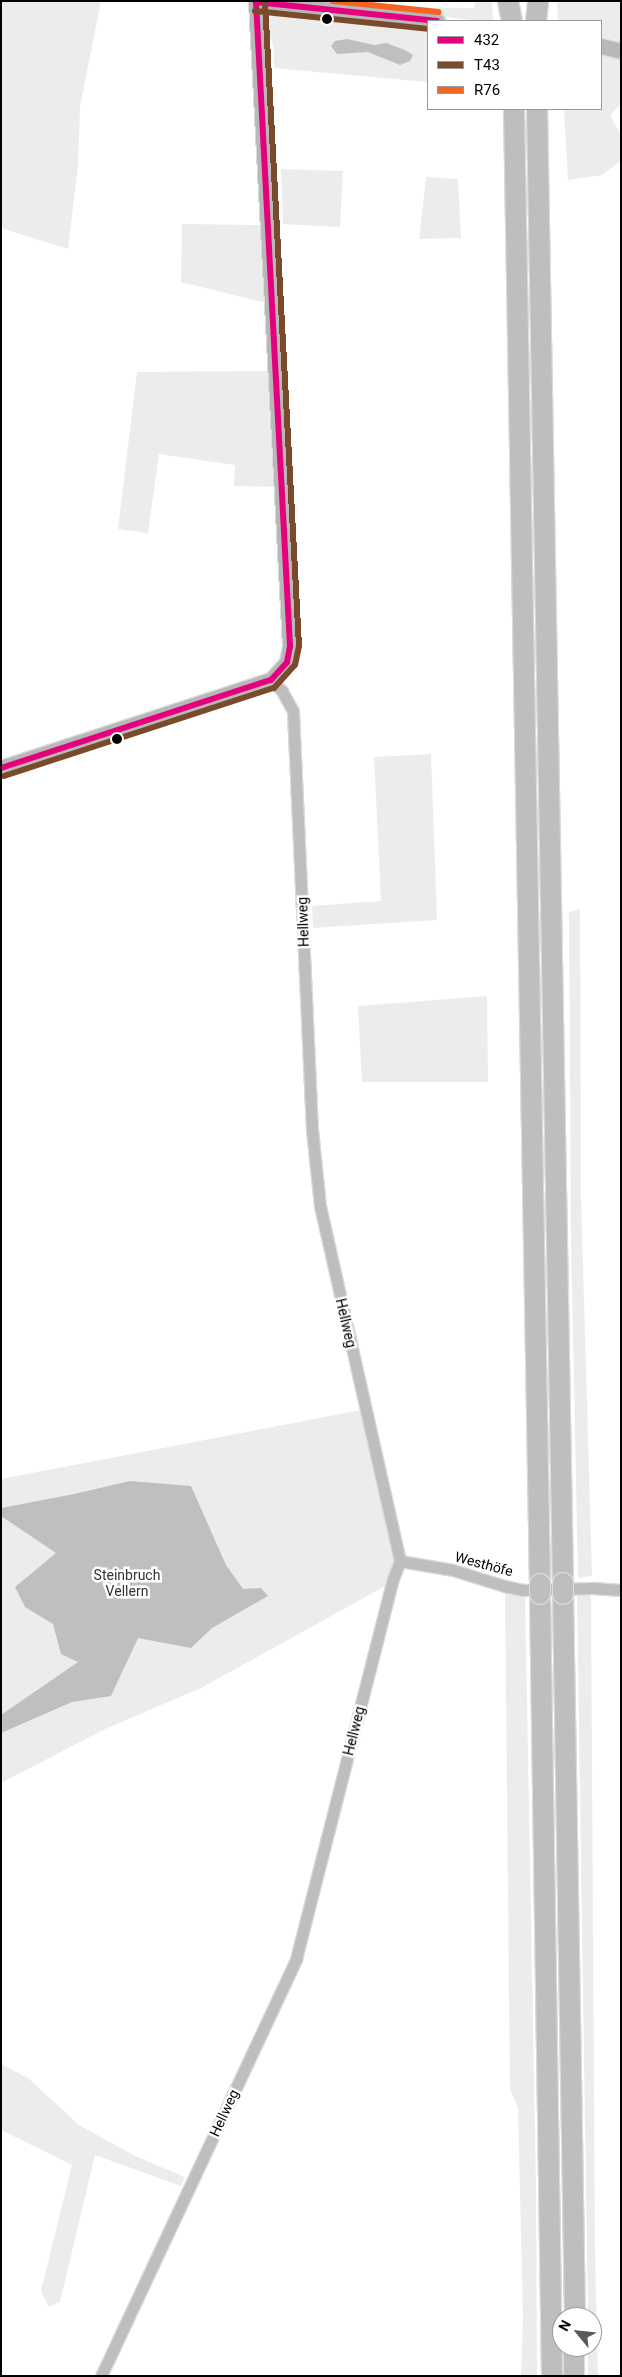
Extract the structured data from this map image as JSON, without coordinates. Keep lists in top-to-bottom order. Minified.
{"streets":{"street":["Hellweg","Westhöfe"]},"crossings":[["Hellweg","Westhöfe"]],"parks":["Steinbruch Vellern"],"lines":["transit line R76","transit line 432","transit line T43"],"legend":["432","T43","R76"],"north":"top left"}
